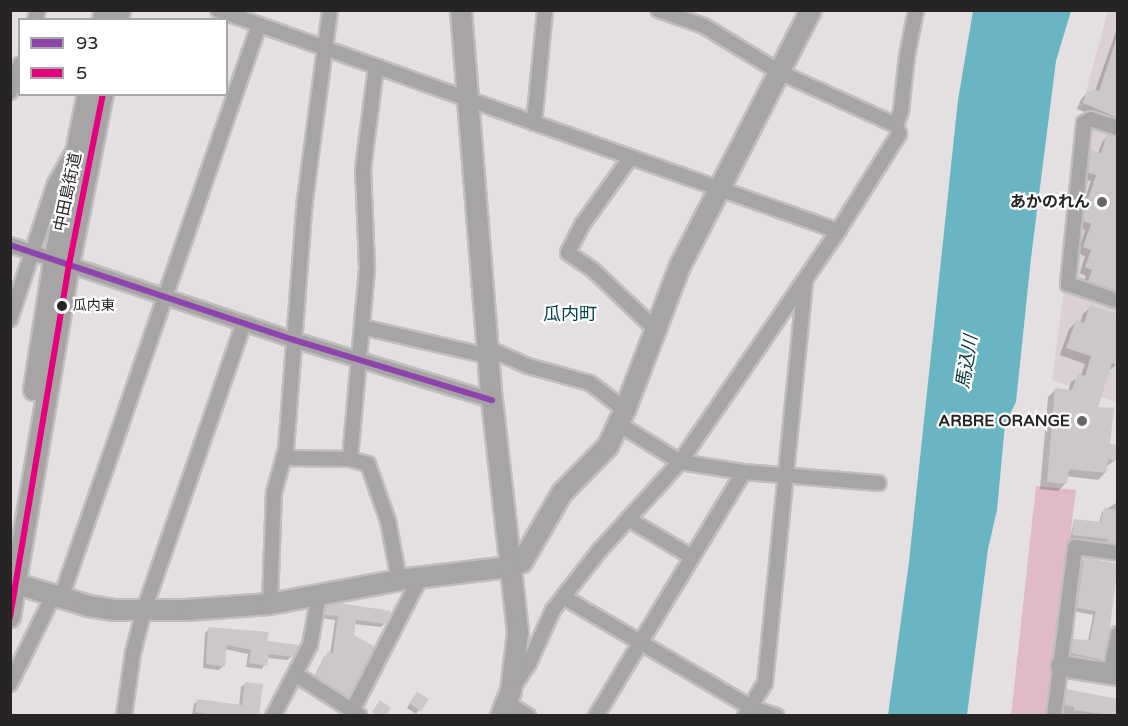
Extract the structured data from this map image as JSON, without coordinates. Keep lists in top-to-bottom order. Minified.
{"streets":{"street":["中田島街道"]},"districts":["瓜内町"],"water":["馬込川"],"places":["あかのれん","瓜内東","ARBRE ORANGE"],"lines":["transit line 5","transit line 93"],"legend":["93","5"]}
